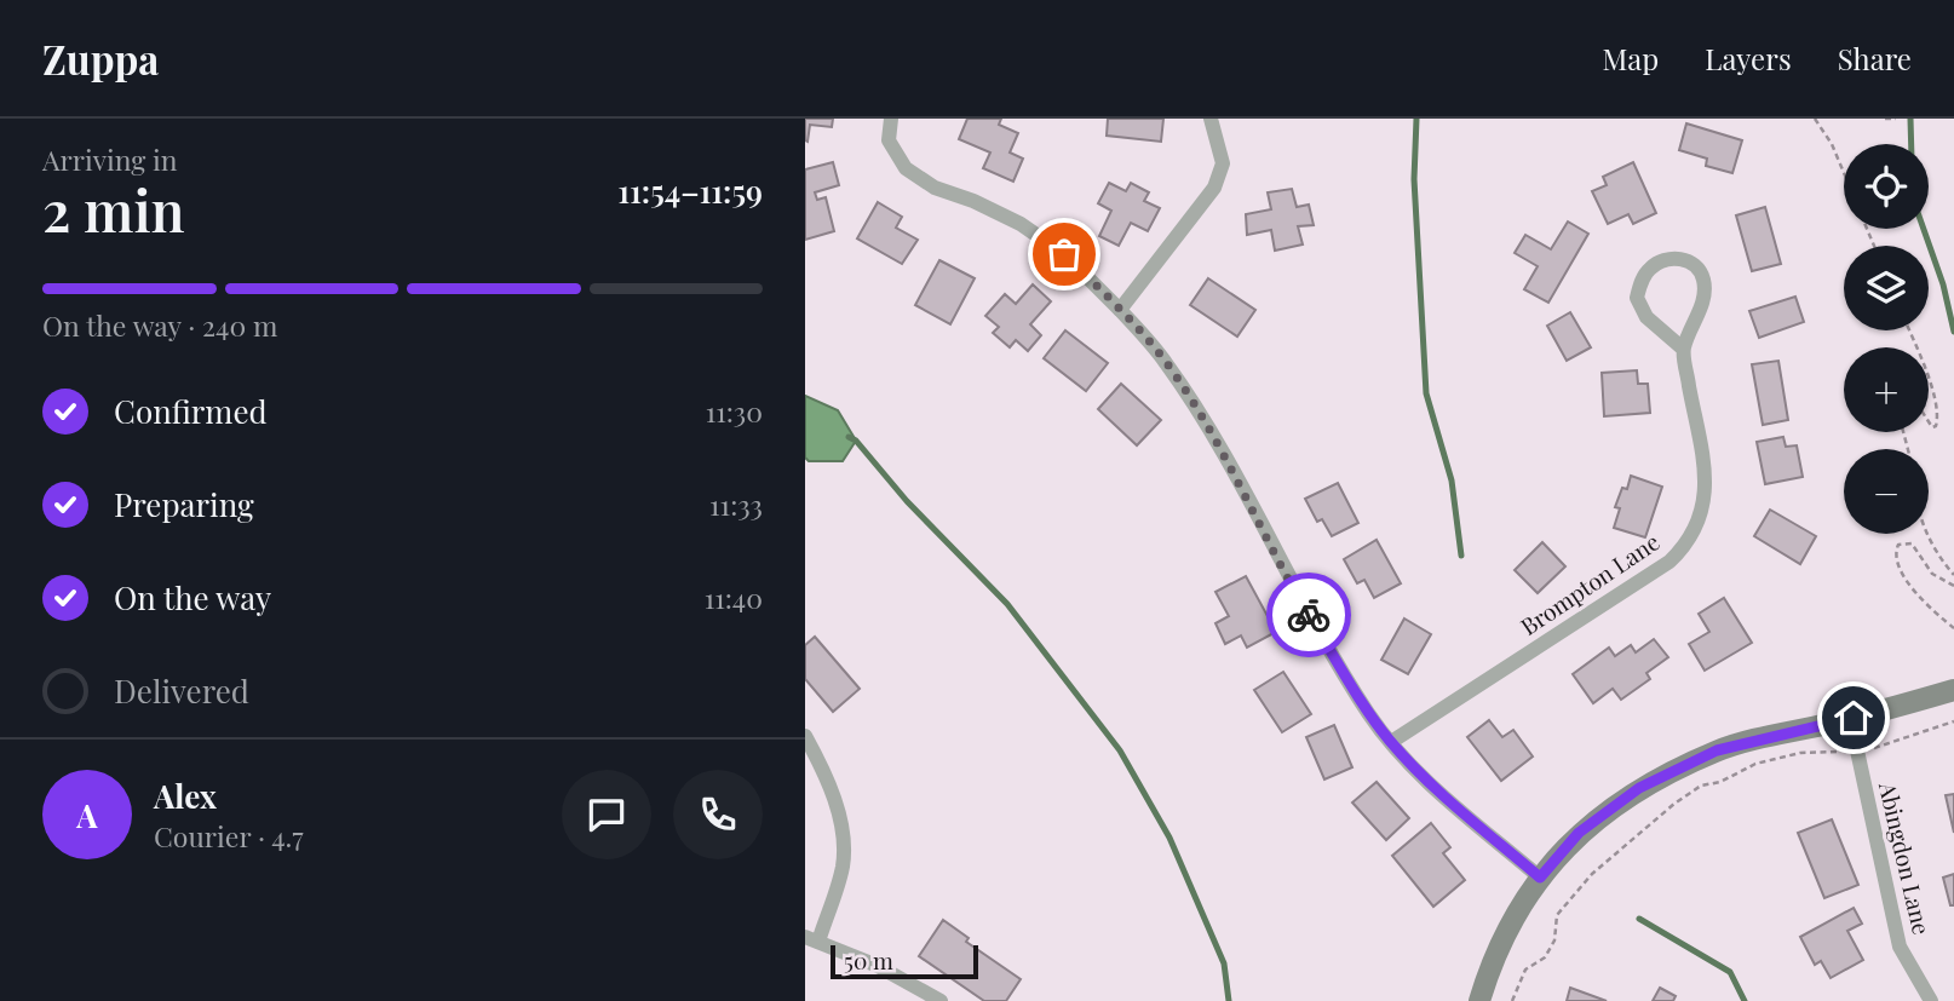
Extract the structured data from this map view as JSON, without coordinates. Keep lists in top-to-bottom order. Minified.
{"streets":{"street":["Brompton Lane","Abingdon Lane"]},"scale_bar":"50 m","page":{"header":"Zuppa","nav":["Map","Layers","Share"],"heading":["2 min","Arriving in","11:54–11:59"],"panel":["Alex","Courier · 4.7"],"map_buttons":["+","−"],"bar":"On the way · 240 m","list":[["Confirmed","11:30"],["Preparing","11:33"],["On the way","11:40"],"Delivered"],"round":"A","scale":"50 m"}}
